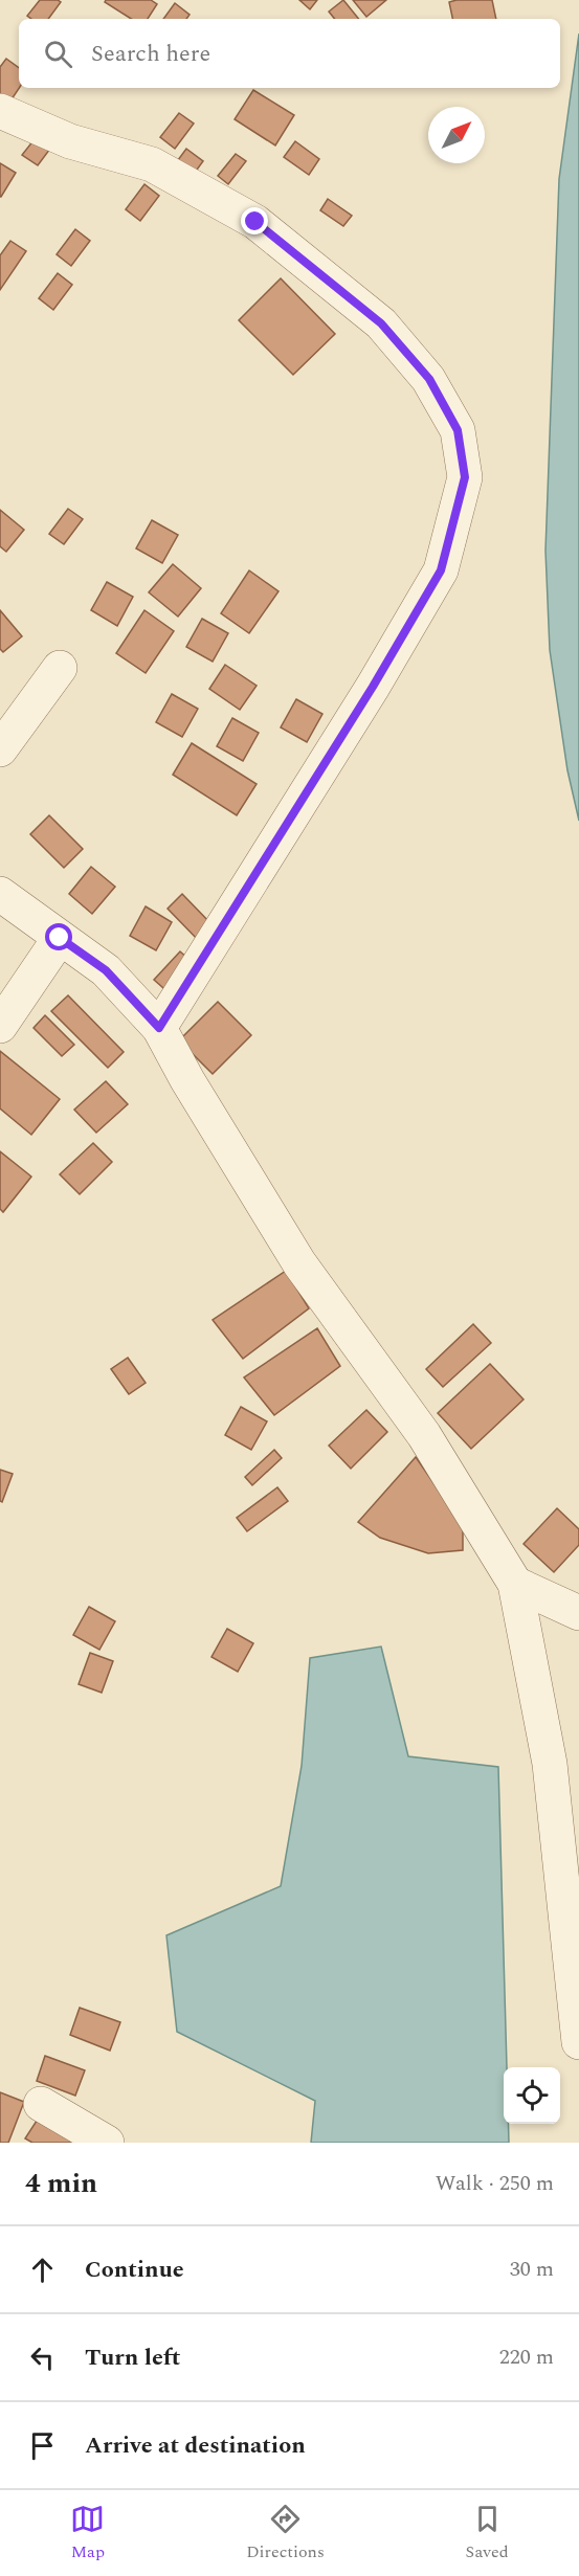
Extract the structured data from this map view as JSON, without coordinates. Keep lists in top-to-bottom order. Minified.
{"north":"top right","page":{"search":"Search here","heading":["4 min","Walk · 250 m"],"list":[["Continue","30 m"],["Turn left","220 m"],"Arrive at destination"],"nav":["Map","Directions","Saved"]}}
